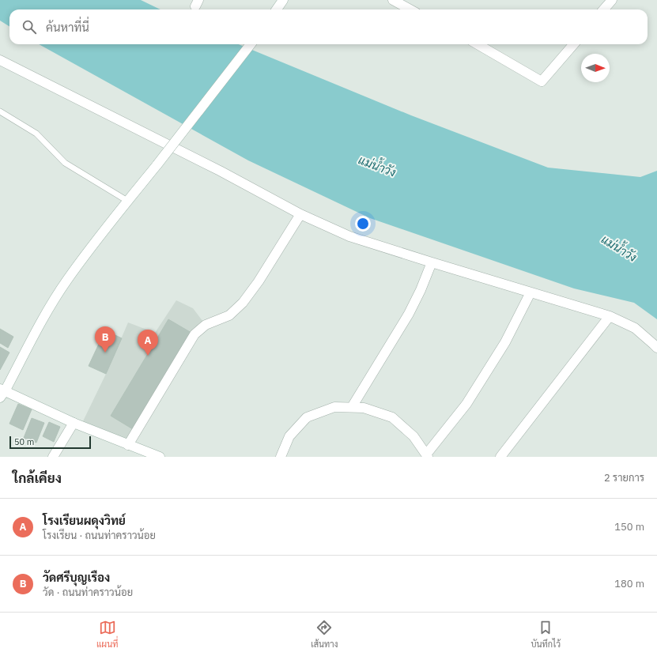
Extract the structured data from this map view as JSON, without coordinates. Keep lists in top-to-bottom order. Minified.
{"water":["แม่น้ำวัง"],"scale_bar":"50 m","north":"right","page":{"search":"ค้นหาที่นี่","pins":["B","A"],"scale":"50 m","heading":["ใกล้เคียง","2 รายการ"],"list":[{"mark":"A","name":"โรงเรียนผดุงวิทย์","note":"โรงเรียน · ถนนท่าคราวน้อย","value":"150 m"},{"mark":"B","name":"วัดศรีบุญเรือง","note":"วัด · ถนนท่าคราวน้อย","value":"180 m"}],"nav":["แผนที่","เส้นทาง","บันทึกไว้"]}}
